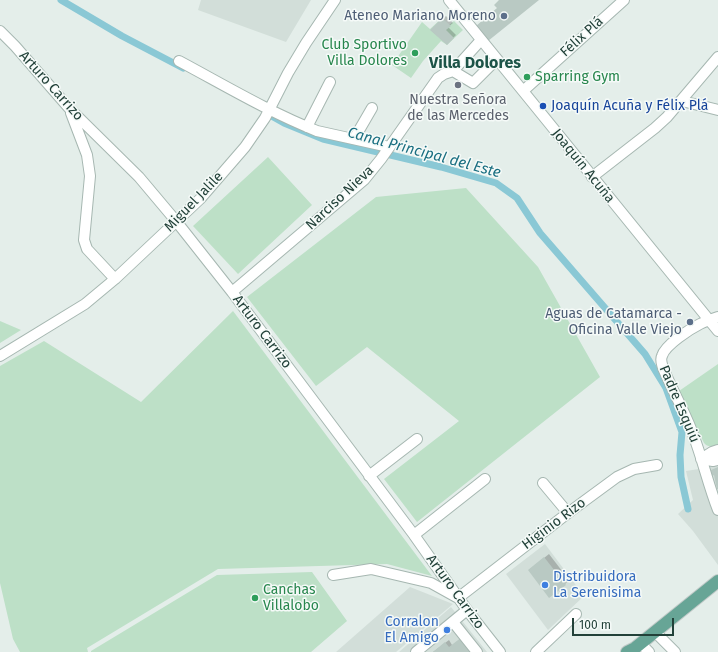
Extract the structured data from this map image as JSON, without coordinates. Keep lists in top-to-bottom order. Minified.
{"streets":{"street":["Félix Plá","Arturo Carrizo","Joaquín Acuña","Narciso Nieva","Miguel Jalile","Padre Esquiú","Higinio Rizo"]},"crossings":[["Félix Plá","Joaquín Acuña"],["Arturo Carrizo","Narciso Nieva"],["Arturo Carrizo","Miguel Jalile"],["Arturo Carrizo","Higinio Rizo"],["Joaquín Acuña","Narciso Nieva"],["Joaquín Acuña","Padre Esquiú"]],"districts":["Villa Dolores"],"water":["Canal Principal del Este"],"places":["Ateneo Mariano Moreno","Club Sportivo Villa Dolores","Sparring Gym","Nuestra Señora de las Mercedes","Joaquín Acuña y Félix Plá","Aguas de Catamarca - Oficina Valle Viejo","Distribuidora La Serenisima","Canchas Villalobo","Corralon El Amigo"],"scale_bar":"100 m"}
